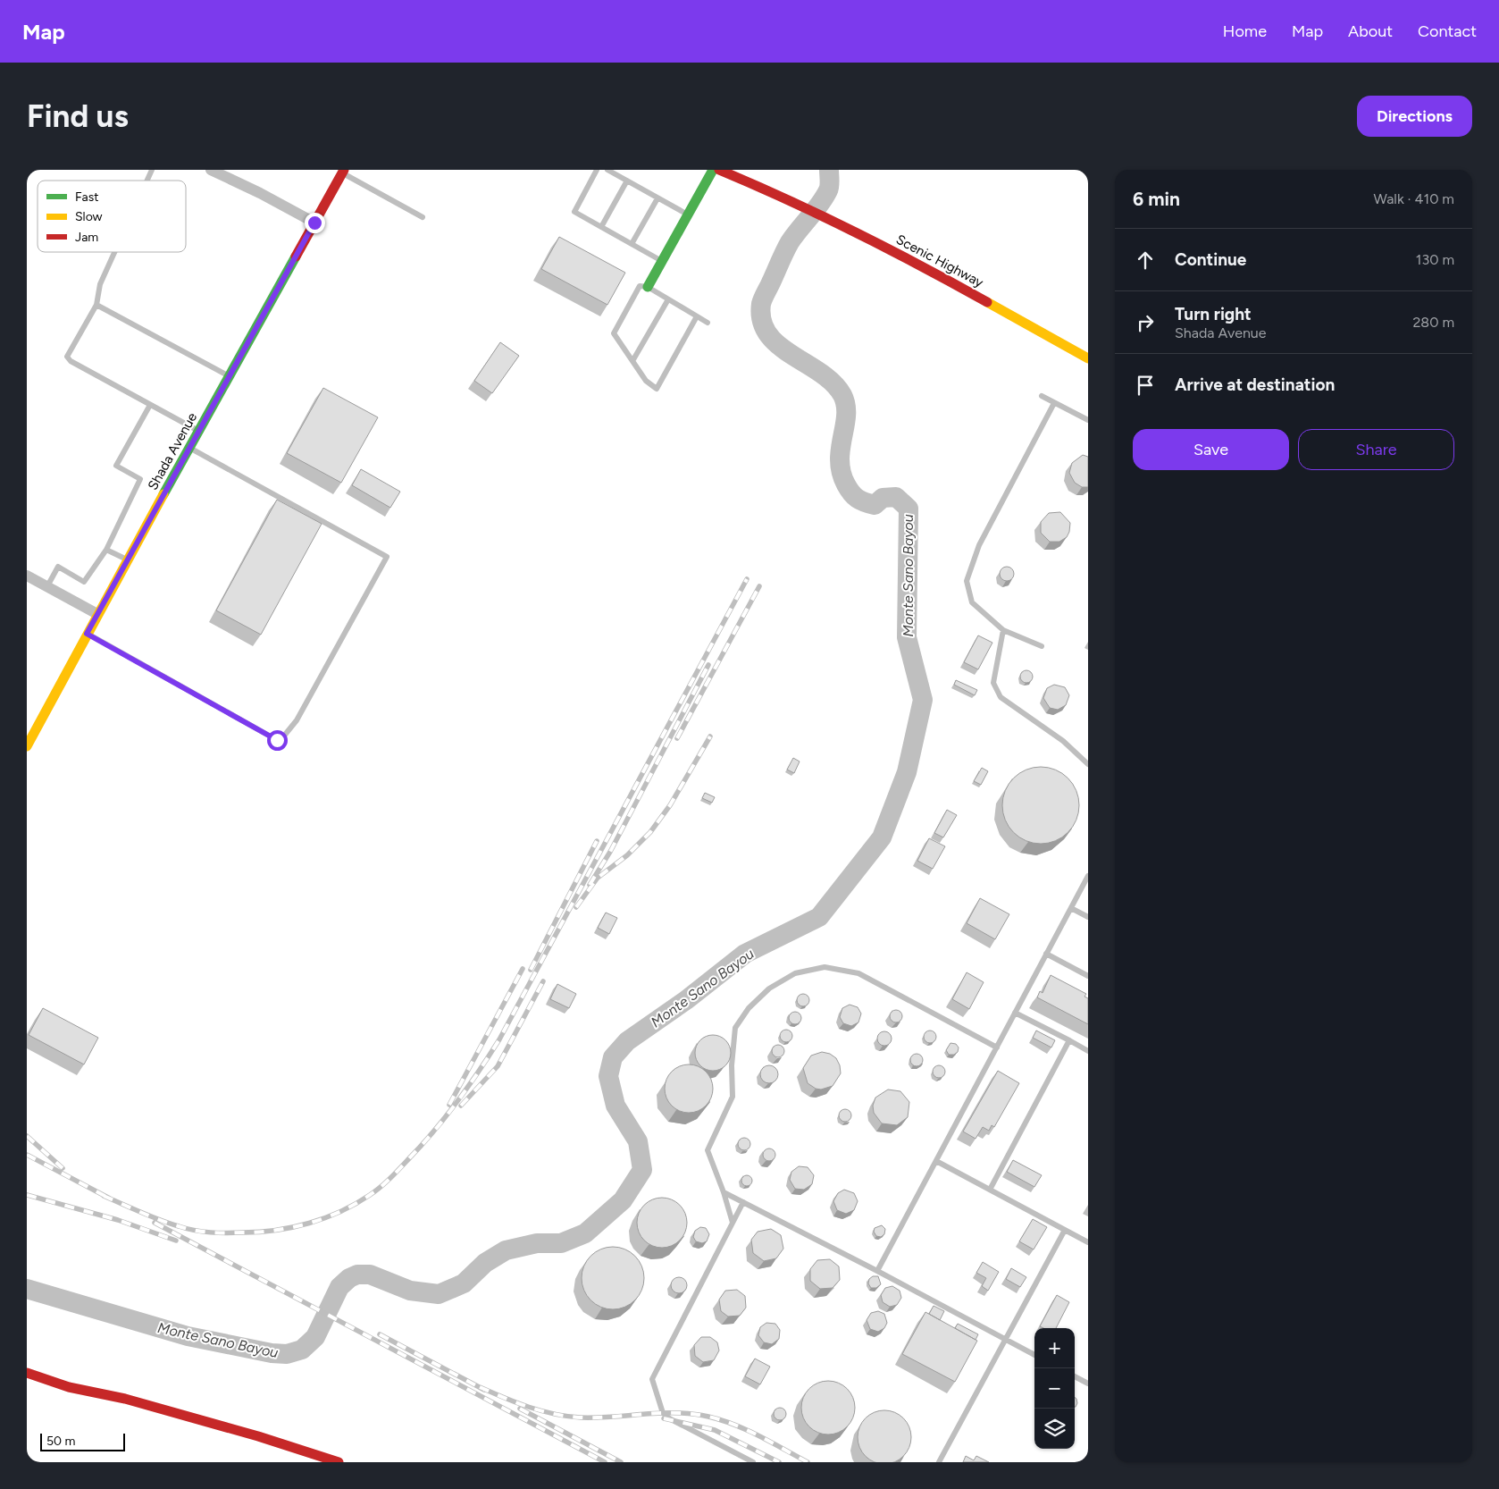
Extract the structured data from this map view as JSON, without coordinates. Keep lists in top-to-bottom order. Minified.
{"streets":{"street":["Scenic Highway","Shada Avenue"]},"water":["Monte Sano Bayou"],"legend":["Fast","Slow","Jam"],"scale_bar":"50 m","page":{"header":"Map","nav":["Home","Map","About","Contact"],"buttons":["Directions",["Save","Share"]],"title":"Find us","heading":["6 min","Walk · 410 m"],"list":[["Continue","130 m"],["Turn right","Shada Avenue","280 m"],"Arrive at destination"],"map_buttons":["+","−"],"scale":"50 m"}}
